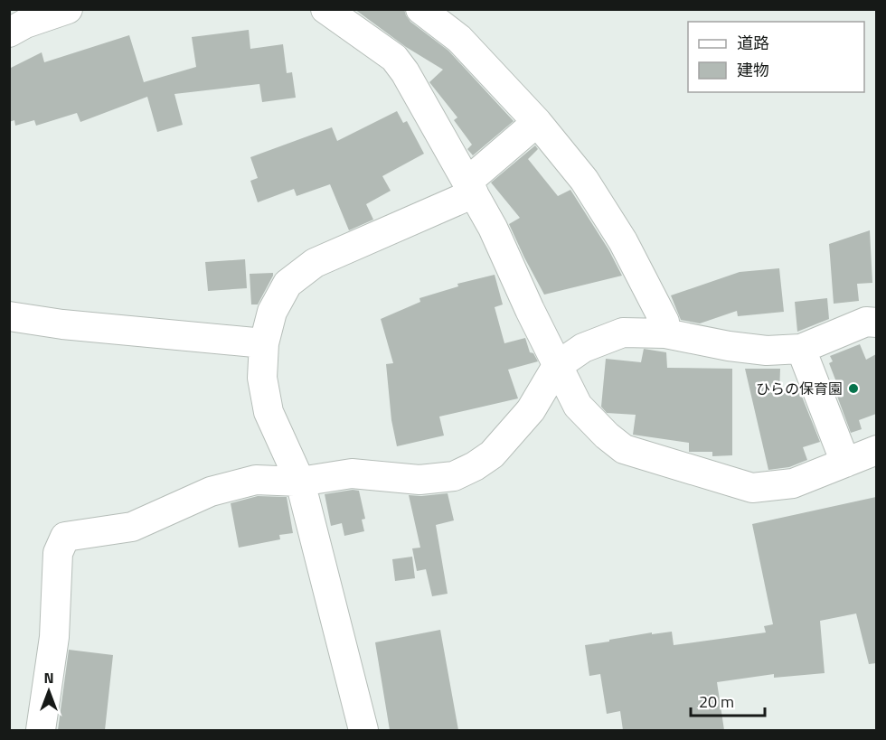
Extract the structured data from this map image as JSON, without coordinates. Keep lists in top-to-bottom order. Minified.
{"places":["ひらの保育園"],"legend":["道路","建物"],"scale_bar":"20 m","north":"top"}
